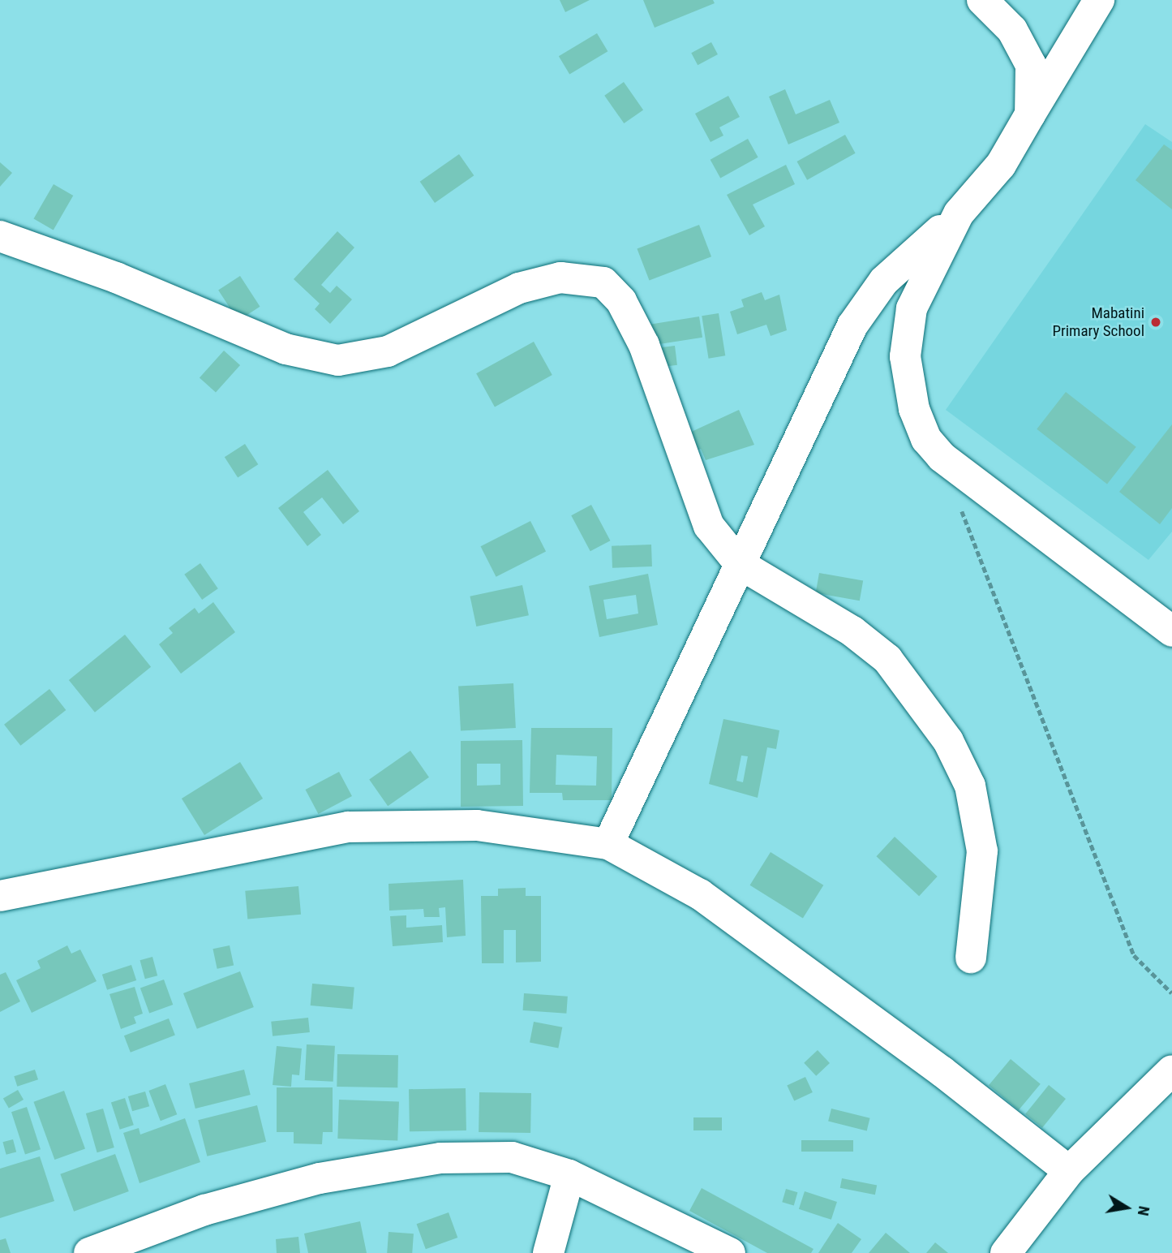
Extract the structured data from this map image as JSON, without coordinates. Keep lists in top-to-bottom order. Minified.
{"places":["Mabatini Primary School"],"north":"right"}
